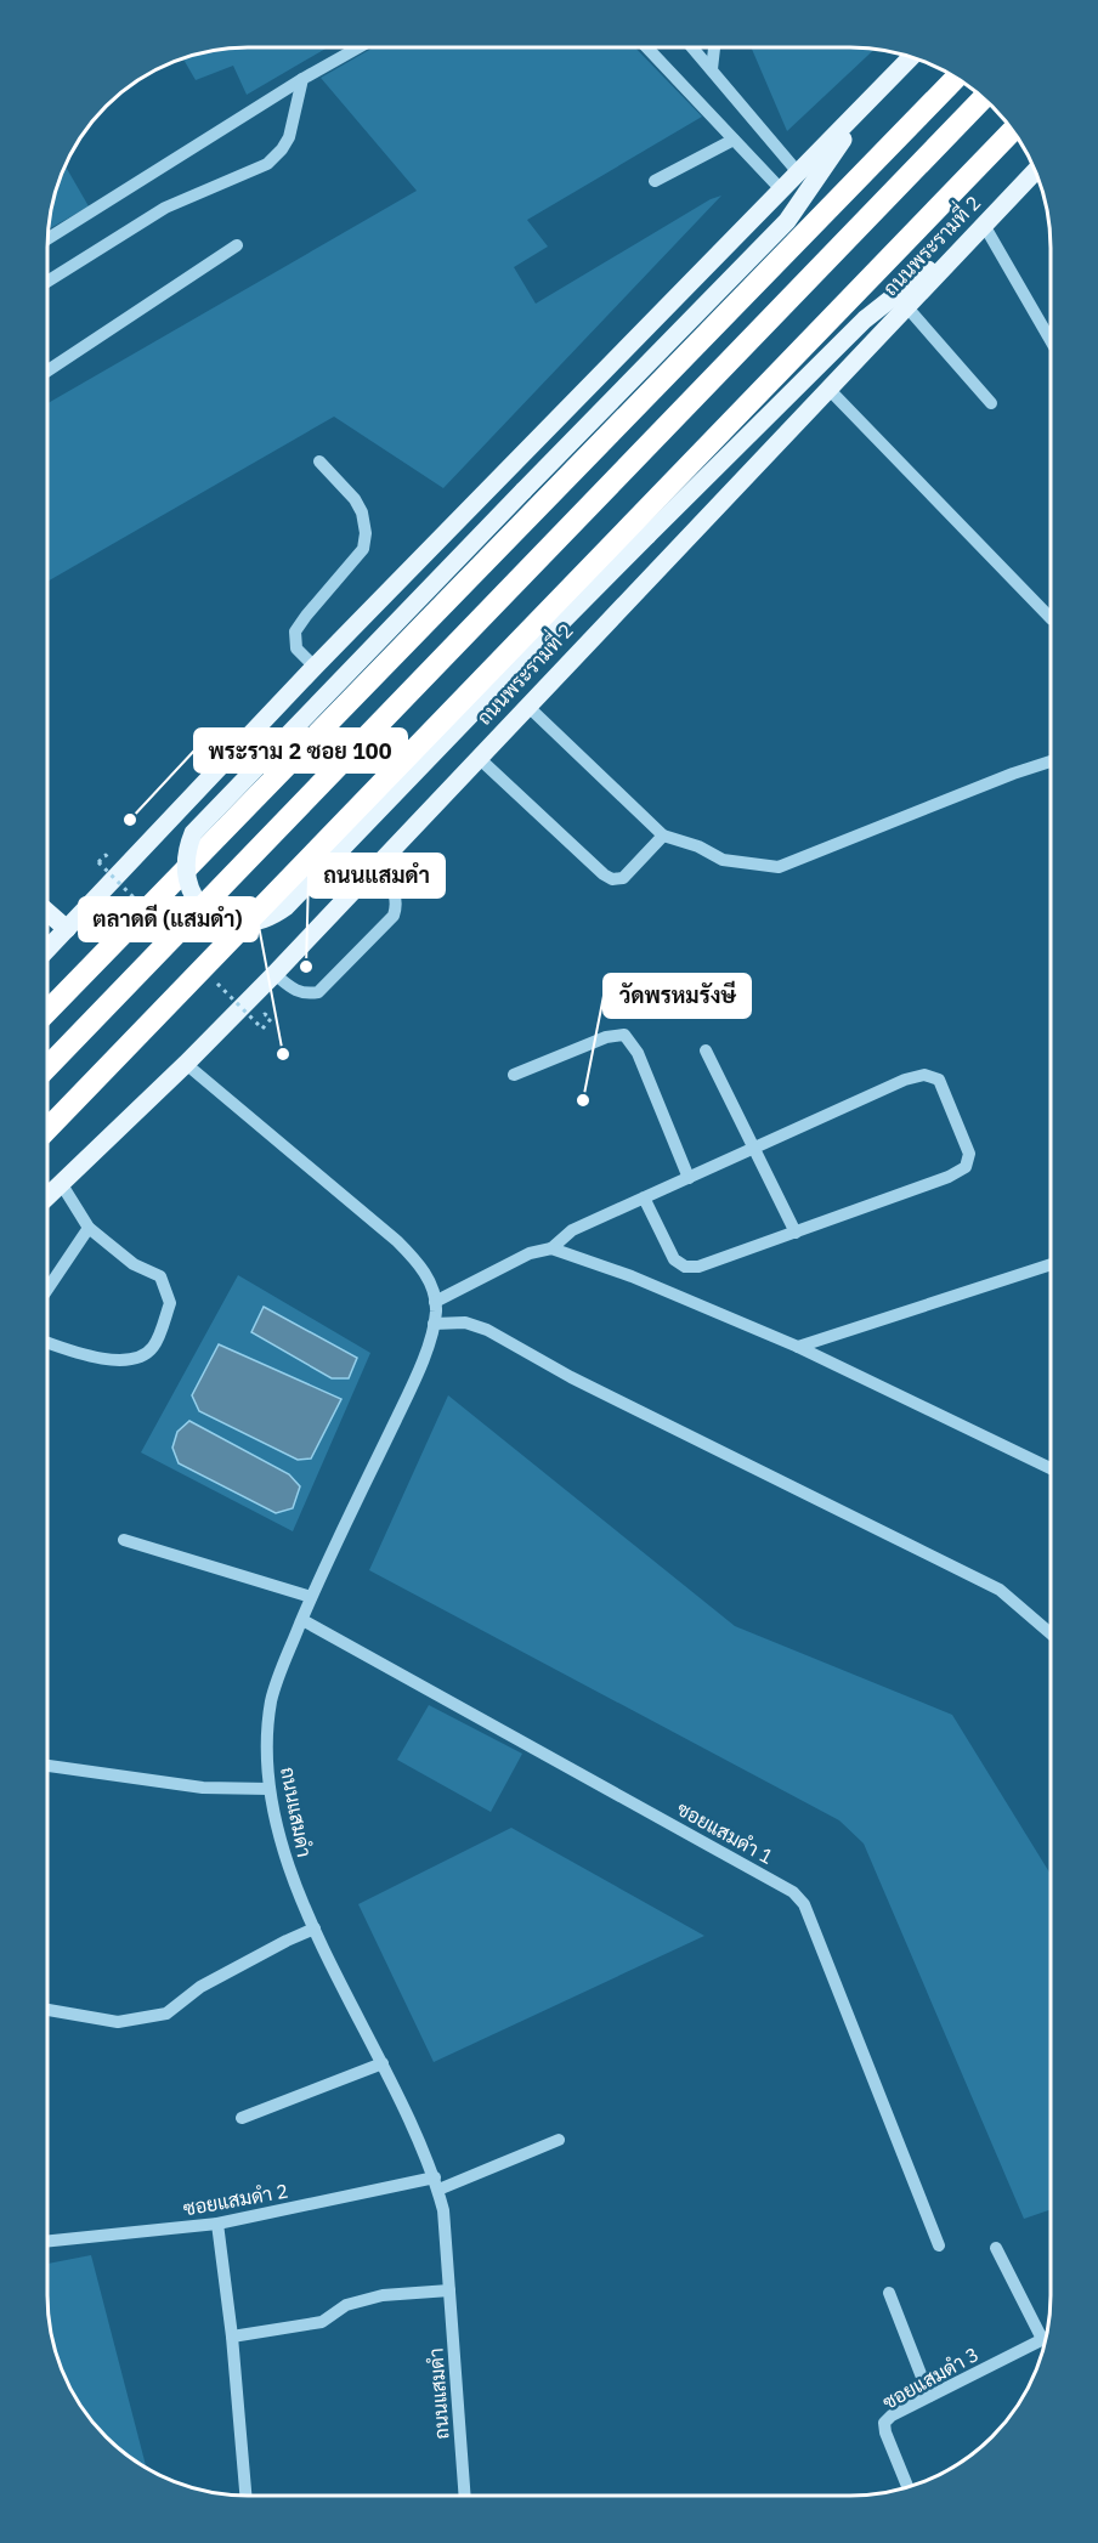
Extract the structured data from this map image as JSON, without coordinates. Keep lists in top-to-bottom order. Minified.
{"streets":{"highway":["ถนนพระรามที่ 2"],"street":["ถนนแสมดำ","ซอยแสมดำ 1","ซอยแสมดำ 2","ซอยแสมดำ 3"]},"crossings":[["ถนนพระรามที่ 2","ถนนแสมดำ"],["ถนนแสมดำ","ซอยแสมดำ 1"],["ถนนแสมดำ","ซอยแสมดำ 2"]],"places":["พระราม 2 ซอย 100","ถนนแสมดำ","ตลาดดี (แสมดำ)","วัดพรหมรังษี"]}
